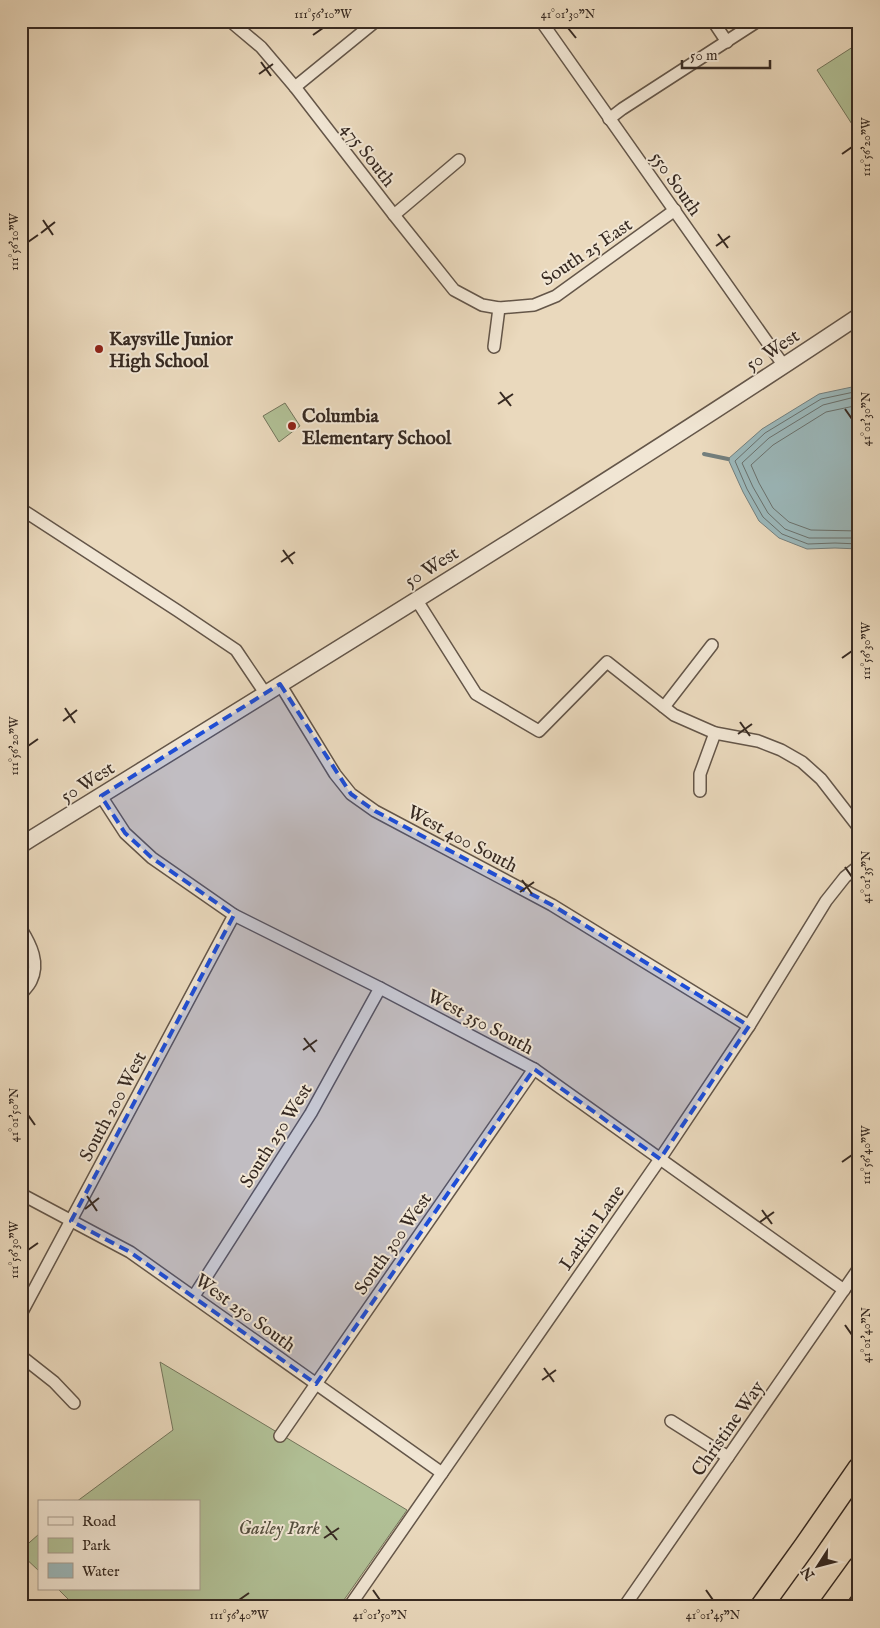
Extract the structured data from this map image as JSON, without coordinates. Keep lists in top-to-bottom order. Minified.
{"streets":{"street":["475 South","550 South","South 25 East","50 West","West 400 South","West 350 South","South 200 West","South 250 West","Larkin Lane","South 300 West","West 250 South","Christine Way"]},"crossings":[["475 South","South 25 East"],["550 South","South 25 East"],["550 South","50 West"],["50 West","West 400 South"],["50 West","West 350 South"],["West 400 South","Larkin Lane"],["West 350 South","South 200 West"],["West 350 South","South 250 West"],["West 350 South","Larkin Lane"],["West 350 South","South 300 West"],["West 350 South","Christine Way"],["South 200 West","West 250 South"],["South 250 West","West 250 South"],["Larkin Lane","West 250 South"],["South 300 West","West 250 South"]],"parks":["Gailey Park"],"places":["Kaysville Junior High School","Columbia Elementary School"],"legend":["Road","Park","Water"],"scale_bar":"50 m","north":"bottom left","coordinates":["111°56'10\"W","41°01'30\"N","111°56'20\"W","111°56'30\"W","41°01'35\"N","41°01'50\"N","111°56'40\"W","41°01'40\"N","41°01'45\"N"]}
